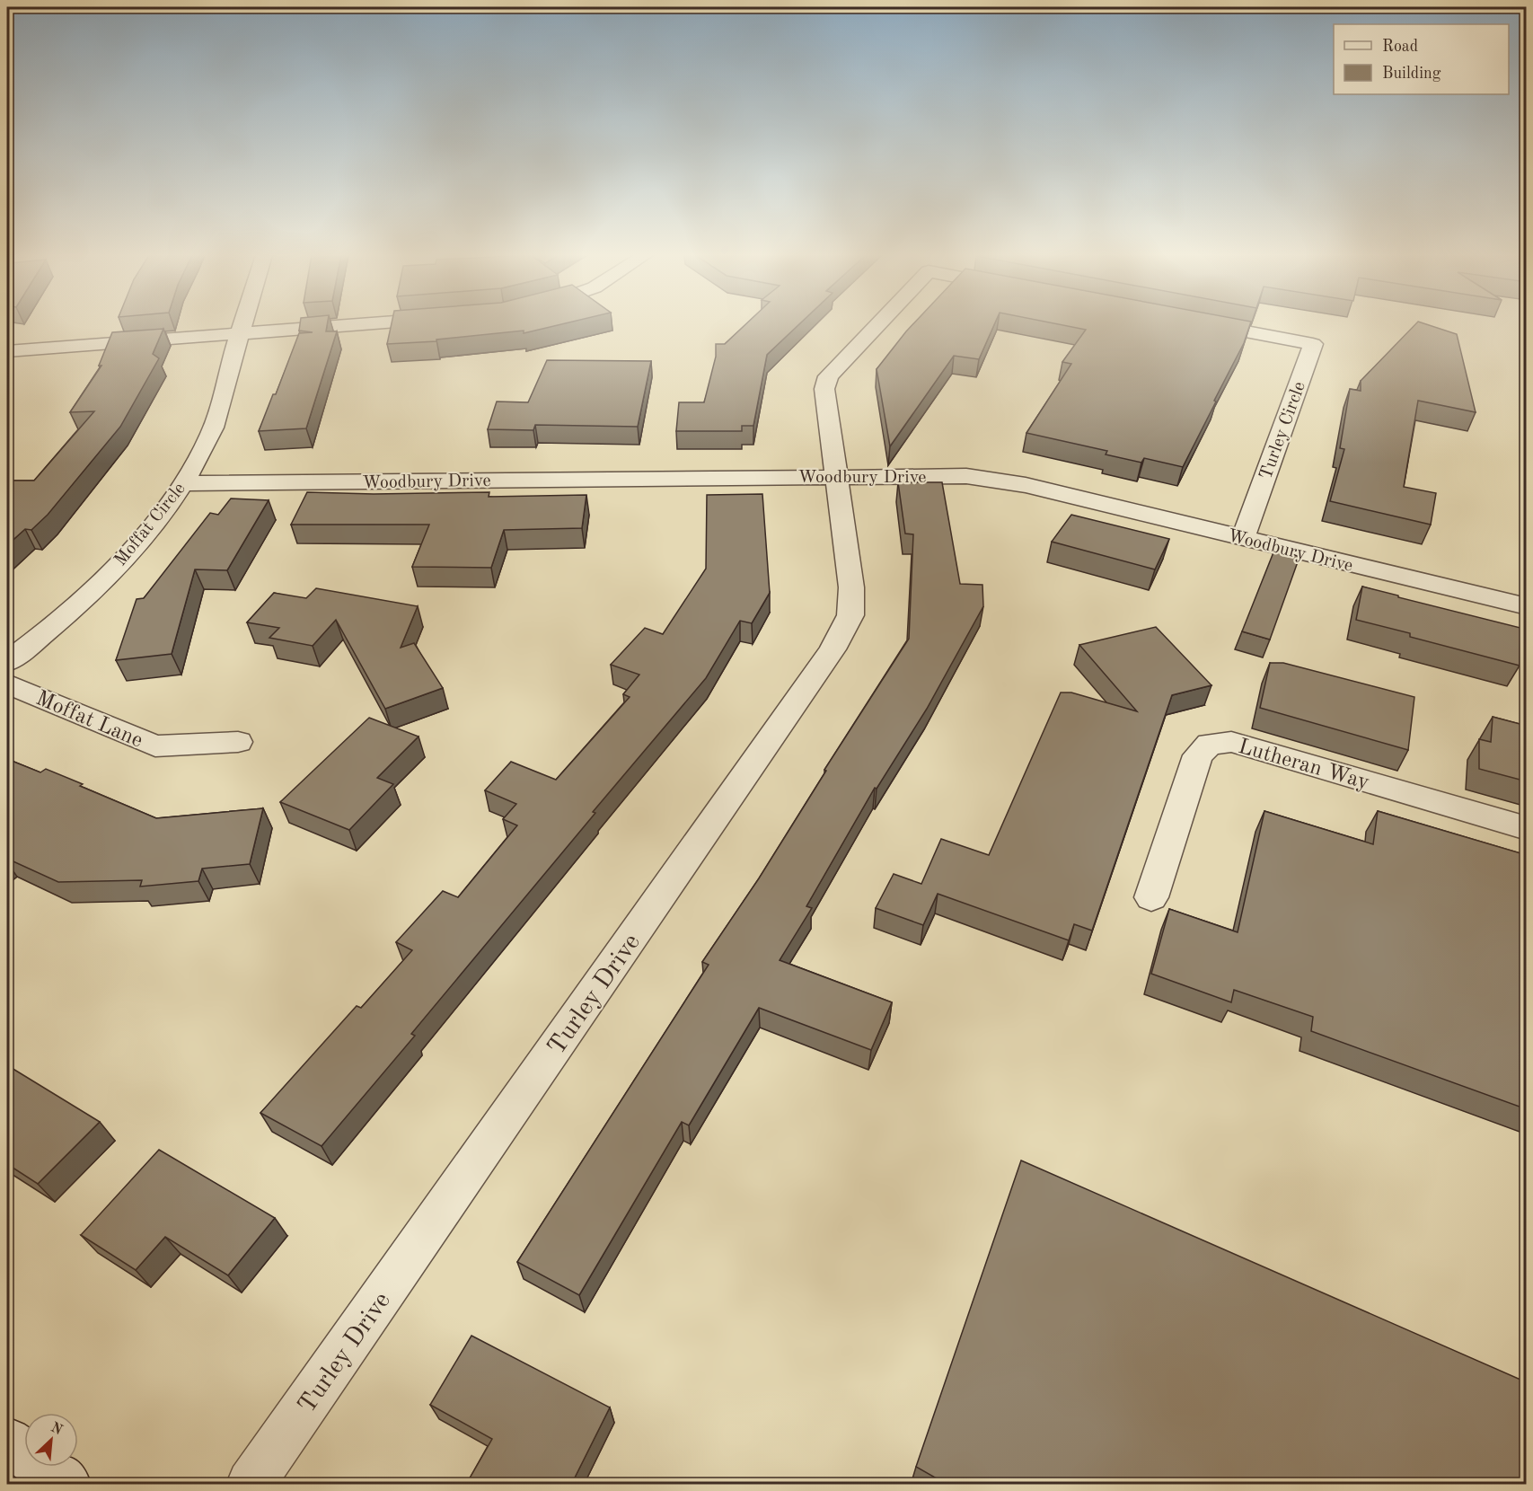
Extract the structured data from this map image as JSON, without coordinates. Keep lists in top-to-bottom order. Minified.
{"streets":{"street":["Turley Circle","Woodbury Drive","Moffat Circle","Moffat Lane","Lutheran Way","Turley Drive"]},"crossings":[["Turley Circle","Woodbury Drive"],["Woodbury Drive","Moffat Circle"],["Woodbury Drive","Turley Drive"]],"legend":["Road","Building"],"north":"top right"}
